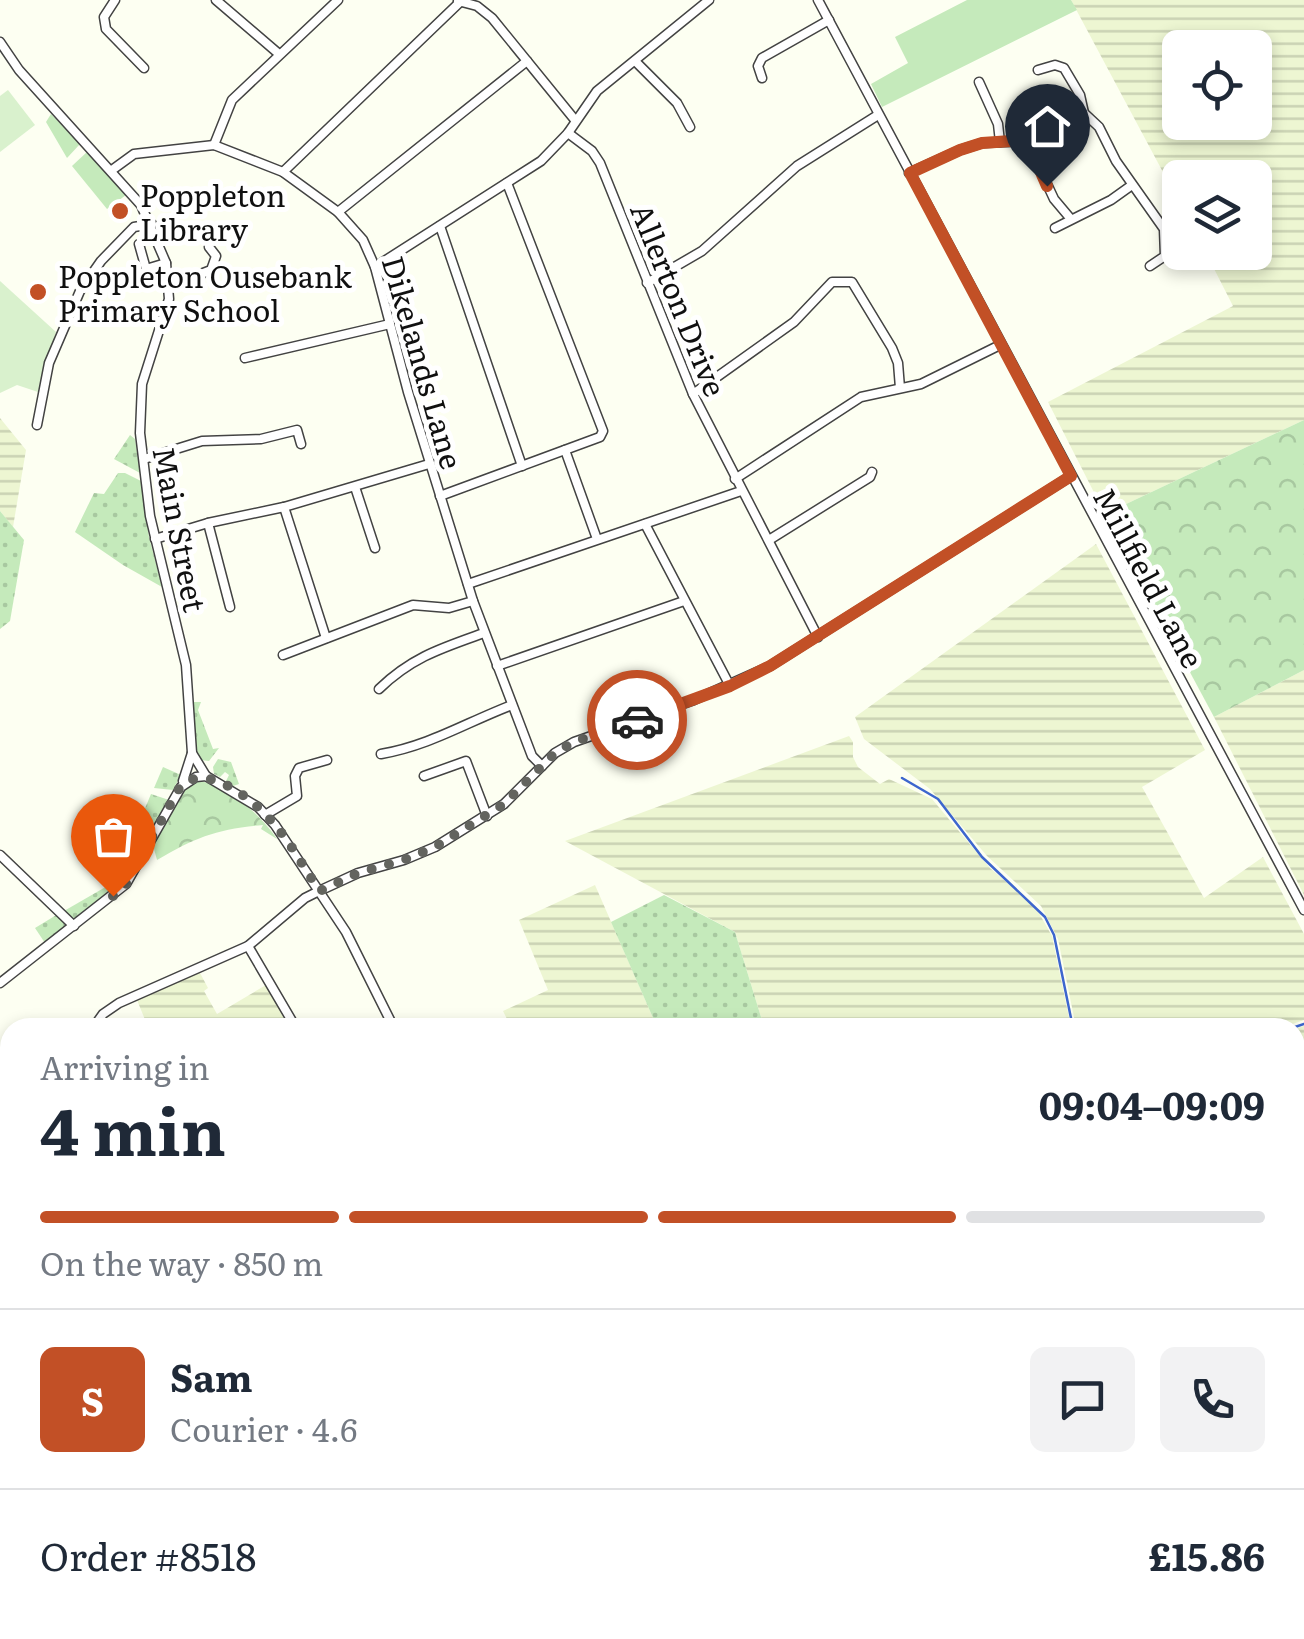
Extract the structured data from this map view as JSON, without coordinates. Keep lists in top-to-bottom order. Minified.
{"streets":{"street":["Allerton Drive","Dikelands Lane","Main Street","Millfield Lane"]},"crossings":[["Dikelands Lane","Main Street"]],"places":["Poppleton Library","Poppleton Ousebank Primary School"],"page":{"heading":["4 min","Arriving in","09:04–09:09"],"panel":["Sam","Courier · 4.6","Order #8518","£15.86"],"bar":"On the way · 850 m","round":"S"}}
